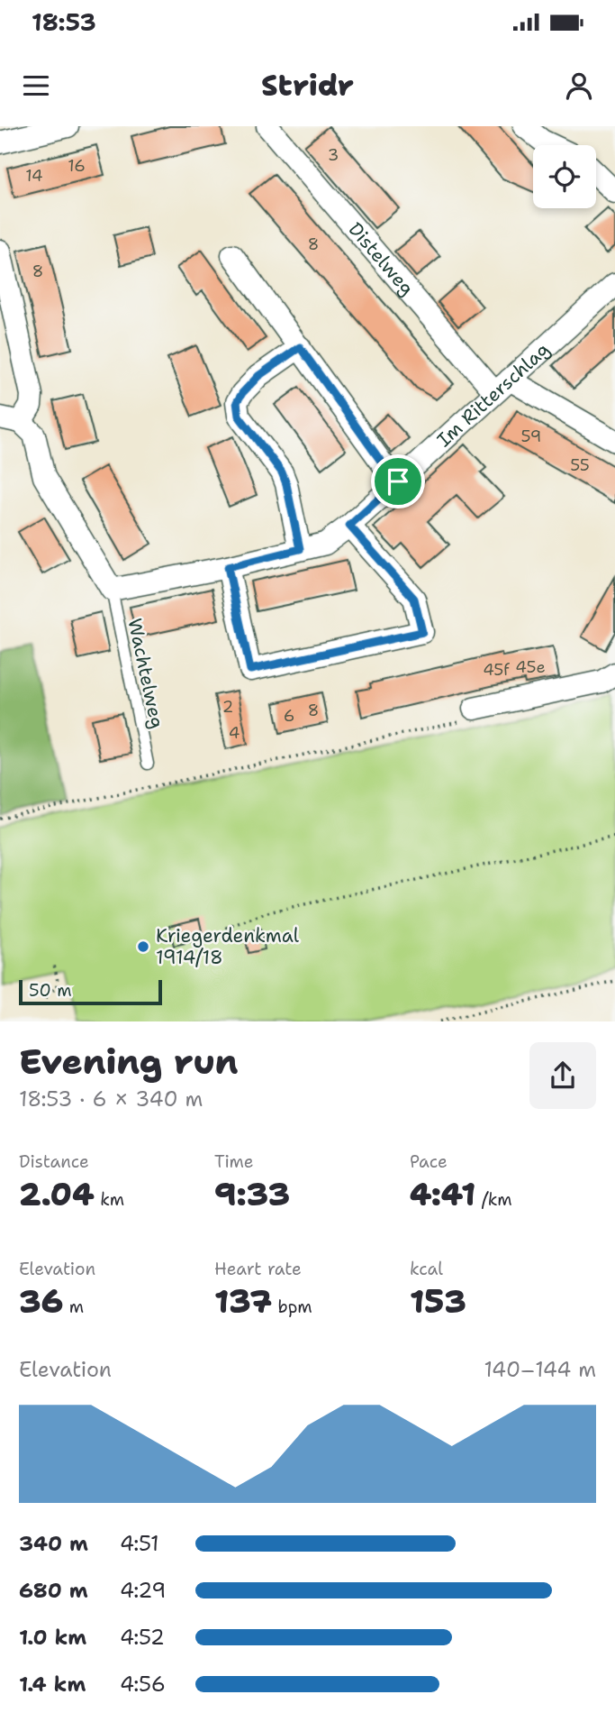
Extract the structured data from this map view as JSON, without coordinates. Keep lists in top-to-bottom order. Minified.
{"streets":{"street":["Distelweg","Im Ritterschlag"],"lane":["Wachtelweg"]},"crossings":[["Distelweg","Im Ritterschlag"],["Im Ritterschlag","Wachtelweg"]],"places":["Kriegerdenkmal 1914/18"],"house_numbers":["3","16","14","8","8","59","55","45e","45f","2","8","6","4"],"scale_bar":"50 m","page":{"status":"18:53","header":"Stridr","scale":"50 m","heading":["Evening run","18:53 · 6 × 340 m"],"stats":[["Distance","2.04 km"],["Time","9:33"],["Pace","4:41 /km"],["Elevation","36 m"],["Heart rate","137 bpm"],["kcal","153"]],"chart":["Elevation","140–144 m"],"list":[{"name":"340 m","note":"4:51"},{"name":"680 m","note":"4:29"},{"name":"1.0 km","note":"4:52"},{"name":"1.4 km","note":"4:56"}]}}
